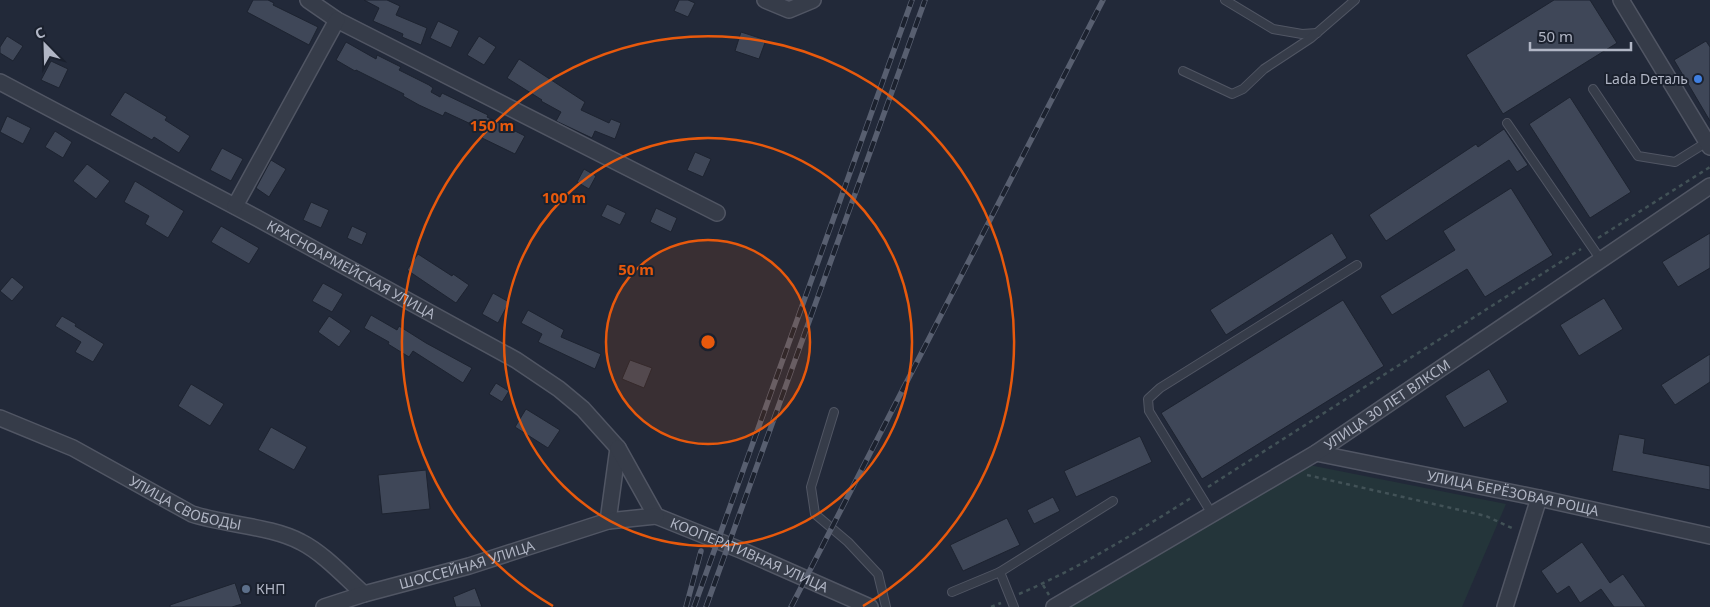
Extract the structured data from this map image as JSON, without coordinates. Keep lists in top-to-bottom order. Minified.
{"streets":{"street":["КРАСНОАРМЕЙСКАЯ УЛИЦА","УЛИЦА 30 ЛЕТ ВЛКСМ","УЛИЦА БЕРЁЗОВАЯ РОЩА","УЛИЦА СВОБОДЫ","КООПЕРАТИВНАЯ УЛИЦА","ШОССЕЙНАЯ УЛИЦА"]},"crossings":[["КРАСНОАРМЕЙСКАЯ УЛИЦА","КООПЕРАТИВНАЯ УЛИЦА"],["УЛИЦА 30 ЛЕТ ВЛКСМ","УЛИЦА БЕРЁЗОВАЯ РОЩА"],["УЛИЦА СВОБОДЫ","ШОССЕЙНАЯ УЛИЦА"],["КООПЕРАТИВНАЯ УЛИЦА","ШОССЕЙНАЯ УЛИЦА"]],"places":["Lada Dеталь","КНП"],"scale_bar":"50 m","north":"top left","rings":["150 m","100 m","50 m"]}
